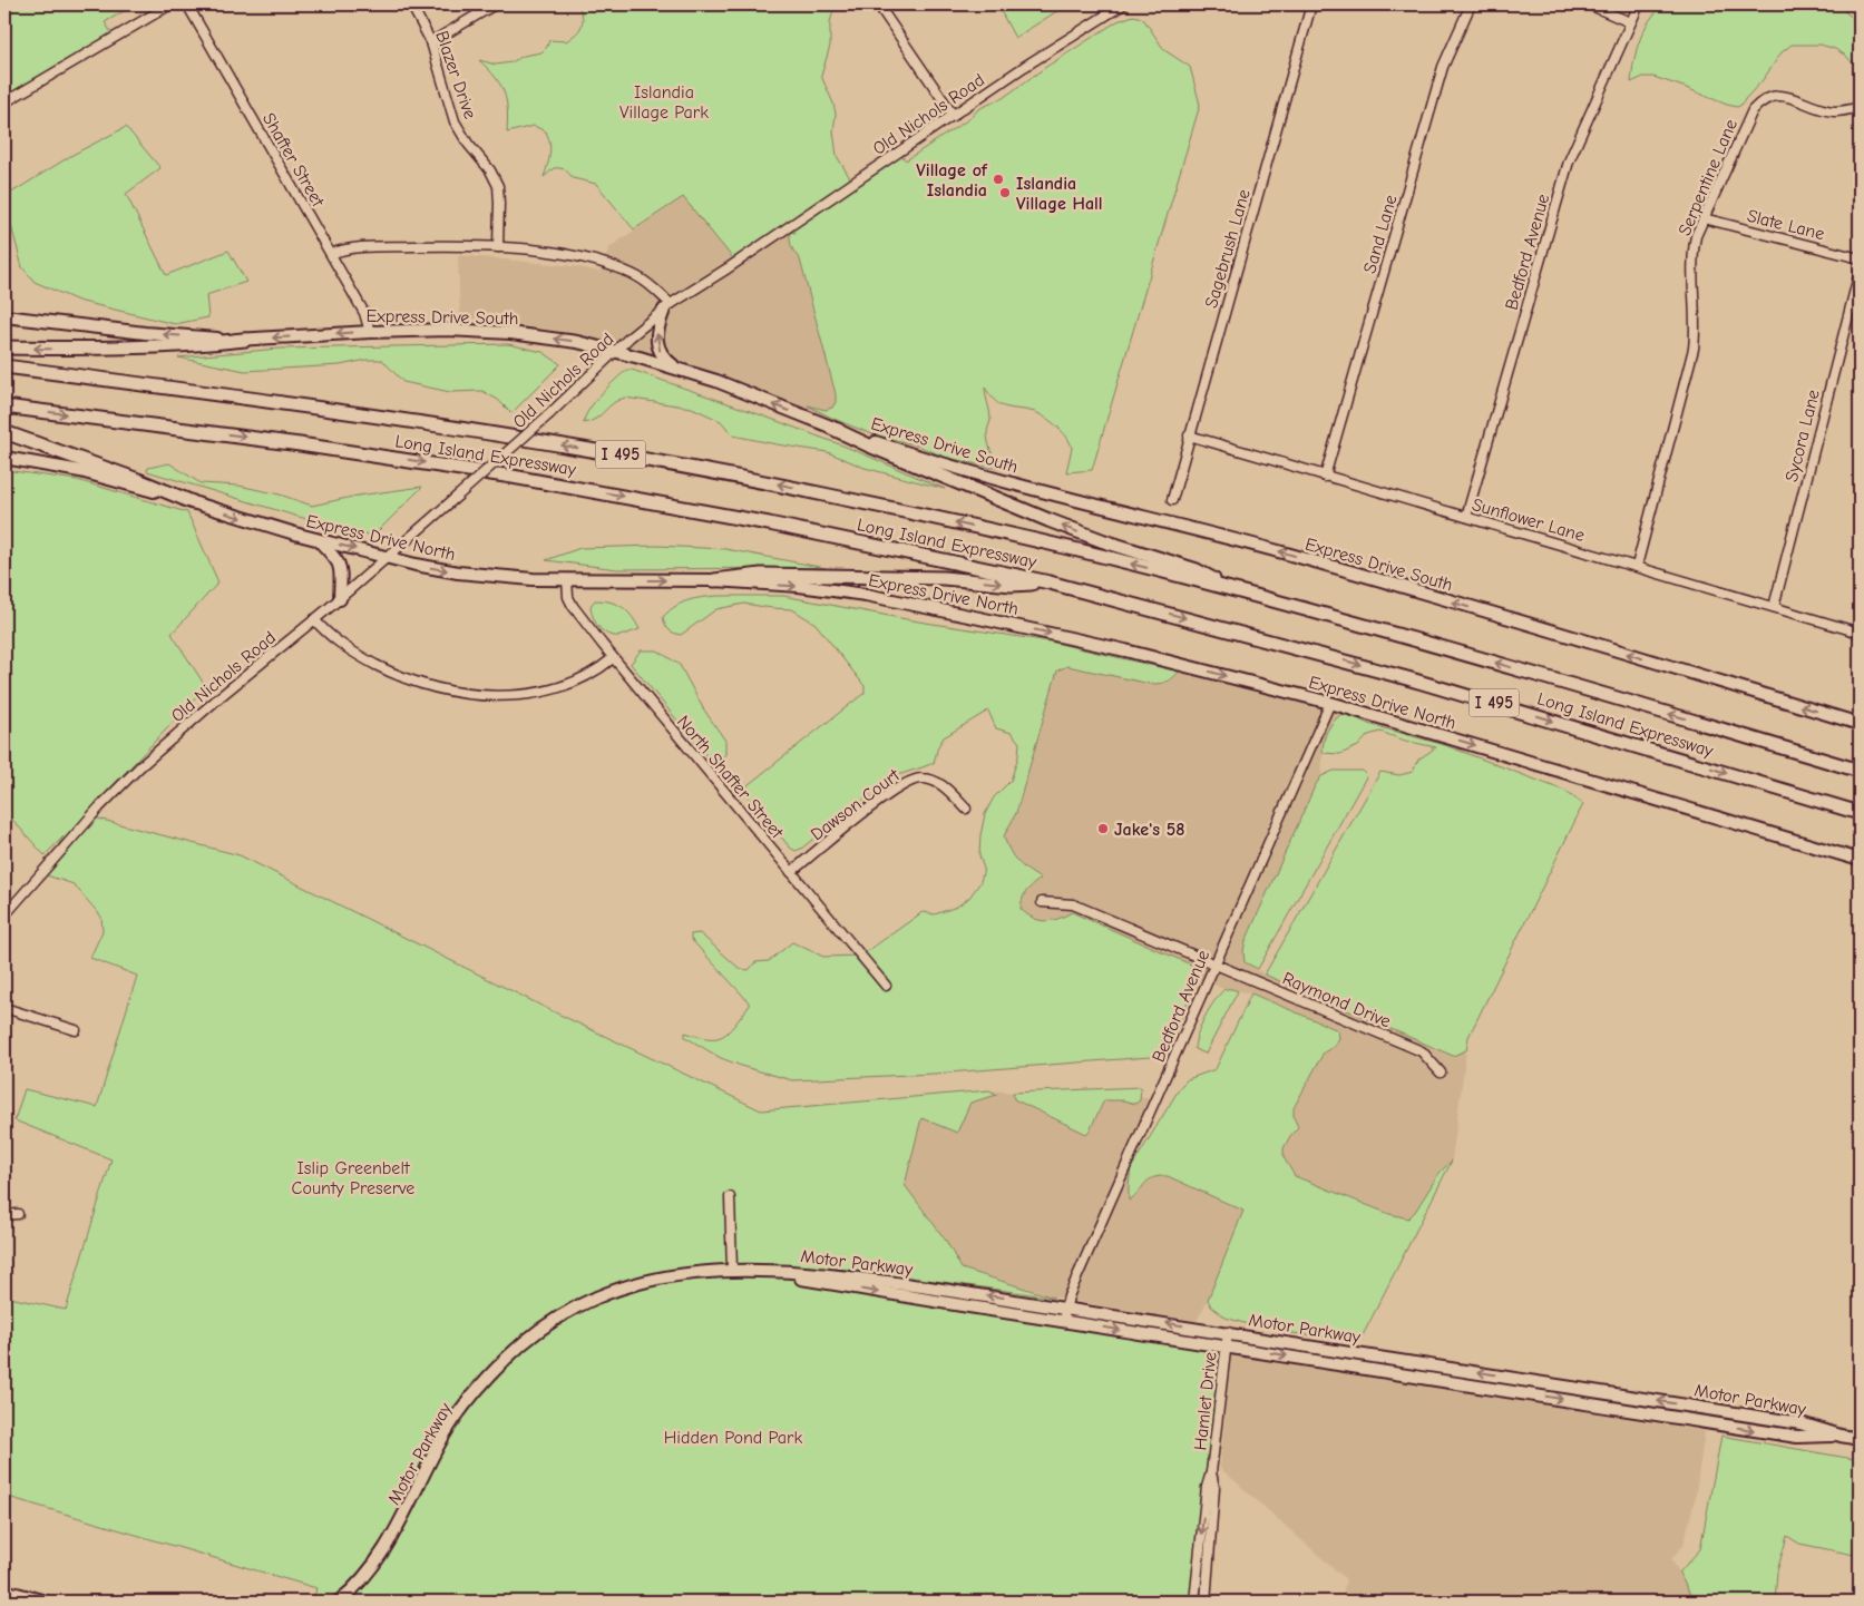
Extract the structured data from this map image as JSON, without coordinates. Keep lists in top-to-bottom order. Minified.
{"streets":{"highway":["Long Island Expressway","I 495"],"main road":["Express Drive South","Express Drive North","Motor Parkway"],"street":["Blazer Drive","Old Nichols Road","Shafter Street","Serpentine Lane","Slate Lane","Sand Lane","Sagebrush Lane","Bedford Avenue","Sycora Lane","Sunflower Lane","North Shafter Street","Dawson Court","Raymond Drive","Hamlet Drive"]},"crossings":[["Old Nichols Road","Express Drive South"],["Old Nichols Road","Express Drive North"],["Shafter Street","Express Drive South"],["Serpentine Lane","Slate Lane"],["Serpentine Lane","Sunflower Lane"],["Sand Lane","Sunflower Lane"],["Sagebrush Lane","Sunflower Lane"],["Bedford Avenue","Sunflower Lane"],["Bedford Avenue","Express Drive North"],["Bedford Avenue","Raymond Drive"],["Bedford Avenue","Motor Parkway"],["Sycora Lane","Sunflower Lane"],["Express Drive North","North Shafter Street"],["North Shafter Street","Dawson Court"],["Motor Parkway","Hamlet Drive"]],"one_way":["Express Drive South","Express Drive North"],"parks":["Islandia Village Park","Islip Greenbelt County Preserve","Hidden Pond Park"],"places":["Village of Islandia","Islandia Village Hall","Jake's 58"]}
